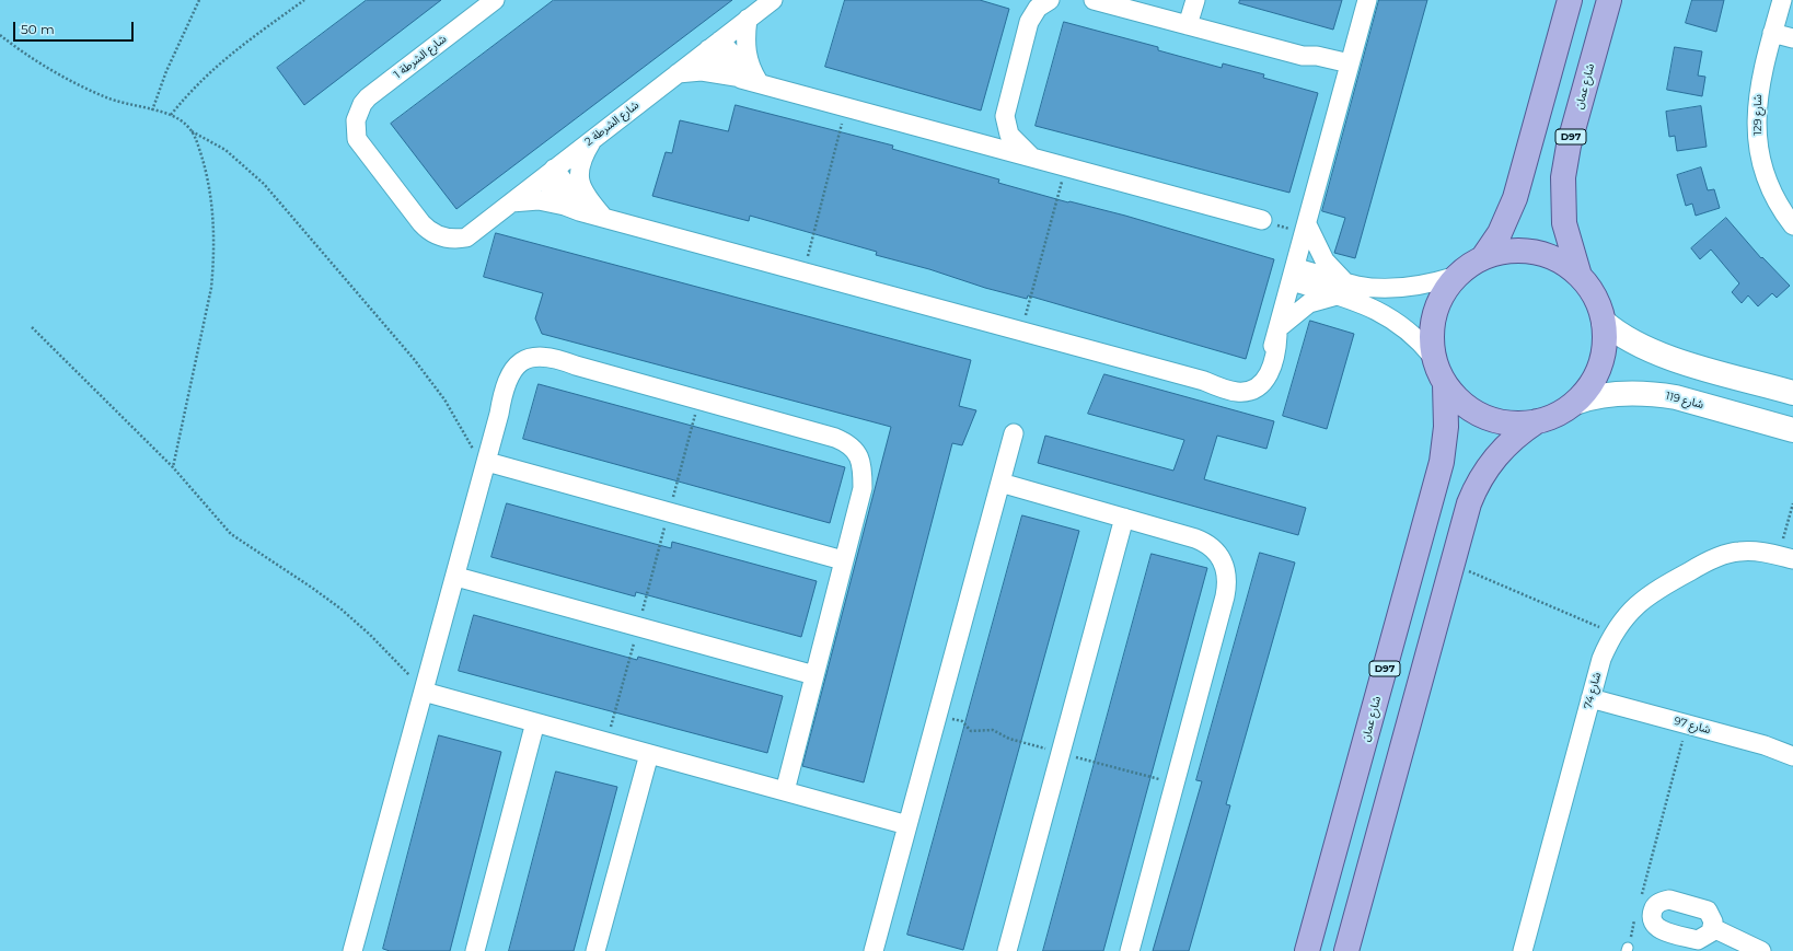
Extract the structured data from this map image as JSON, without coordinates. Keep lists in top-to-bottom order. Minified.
{"streets":{"main road":["شارع عمان","D97"],"street":["شارع الشرطة 1","شارع 129","شارع الشرطة 2","شارع 119","شارع 74","شارع 97"]},"crossings":[["شارع الشرطة 1","شارع الشرطة 2"],["شارع 74","شارع 97"]],"scale_bar":"50 m"}
